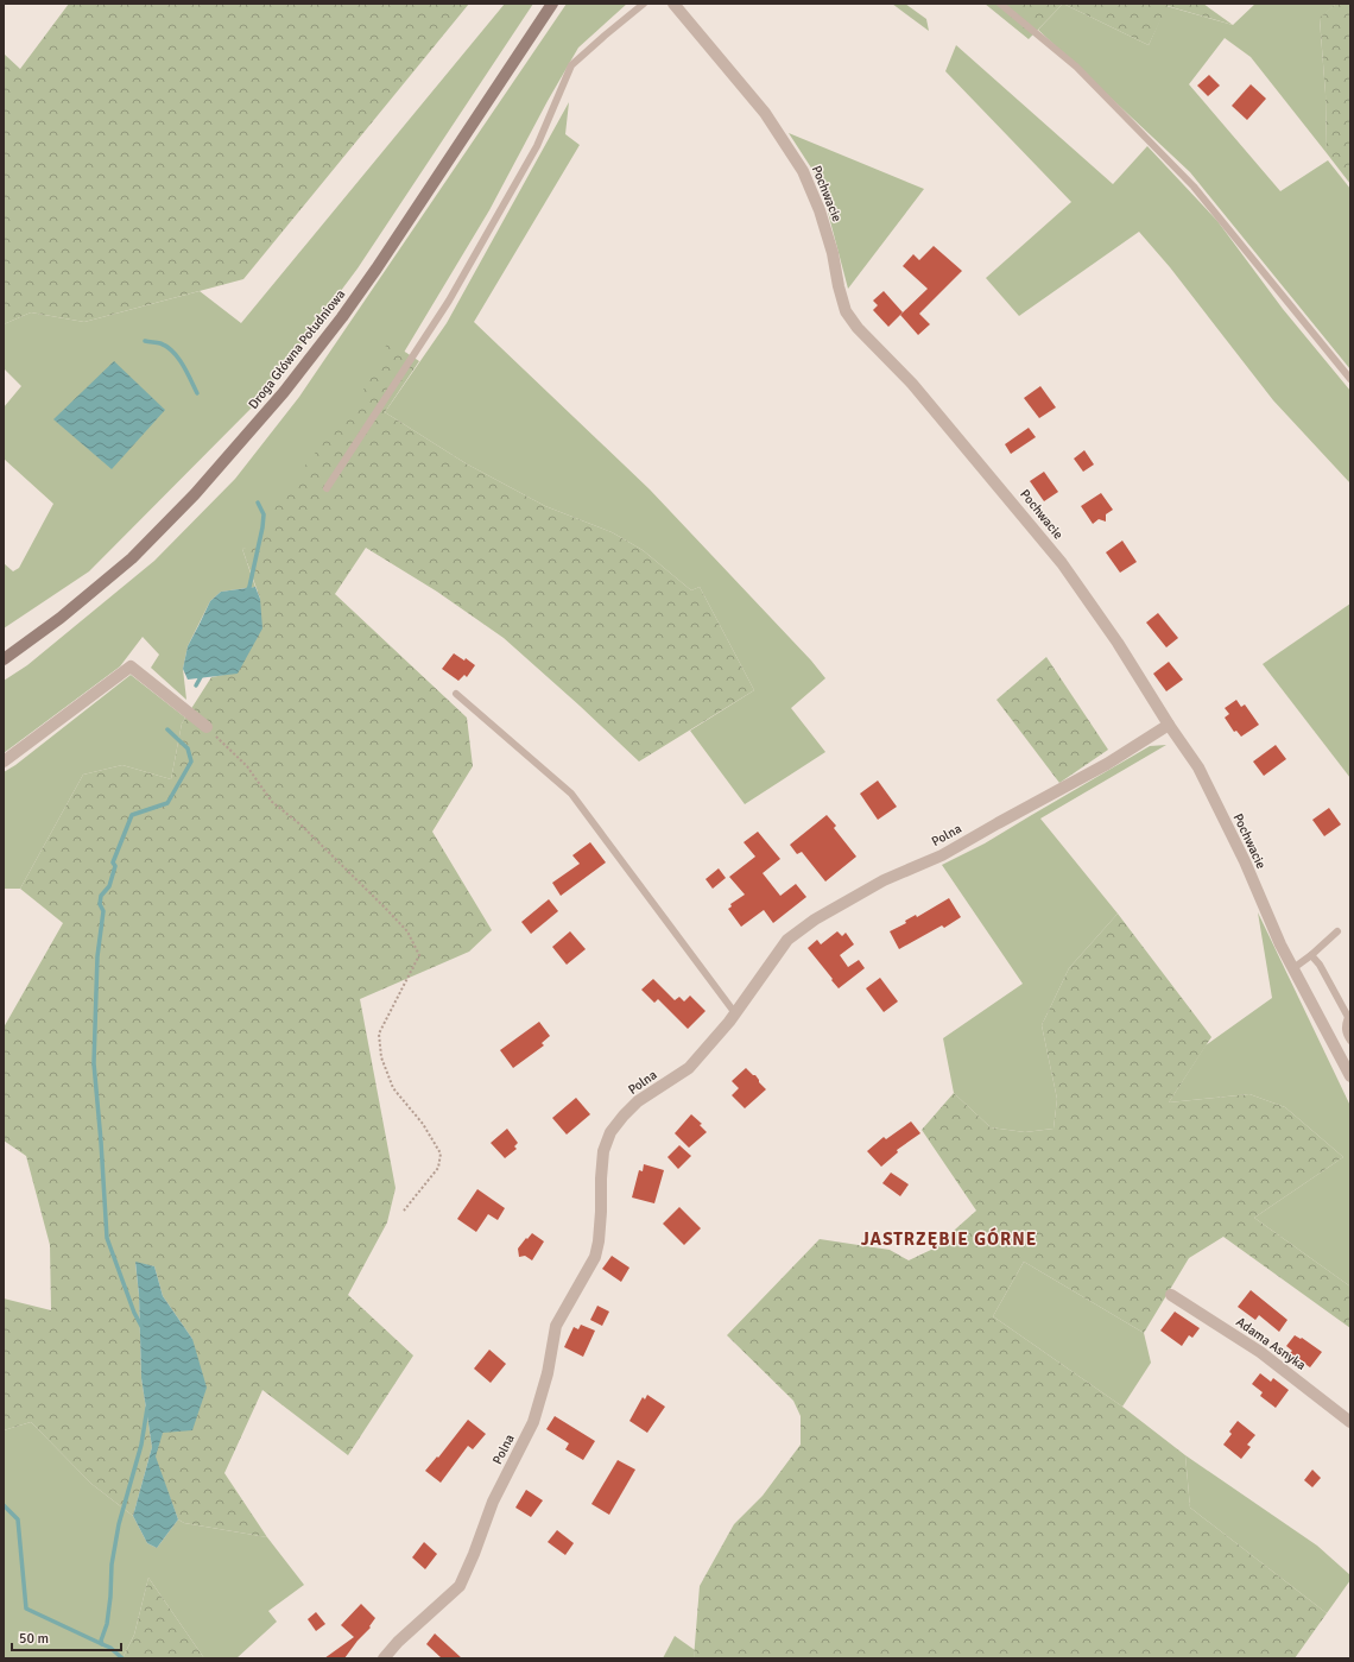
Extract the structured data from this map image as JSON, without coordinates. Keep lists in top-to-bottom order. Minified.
{"streets":{"main road":["Droga Główna Południowa"],"street":["Pochwacie","Polna","Adama Asnyka"]},"crossings":[["Pochwacie","Polna"]],"districts":["JASTRZĘBIE GÓRNE"],"scale_bar":"50 m"}
